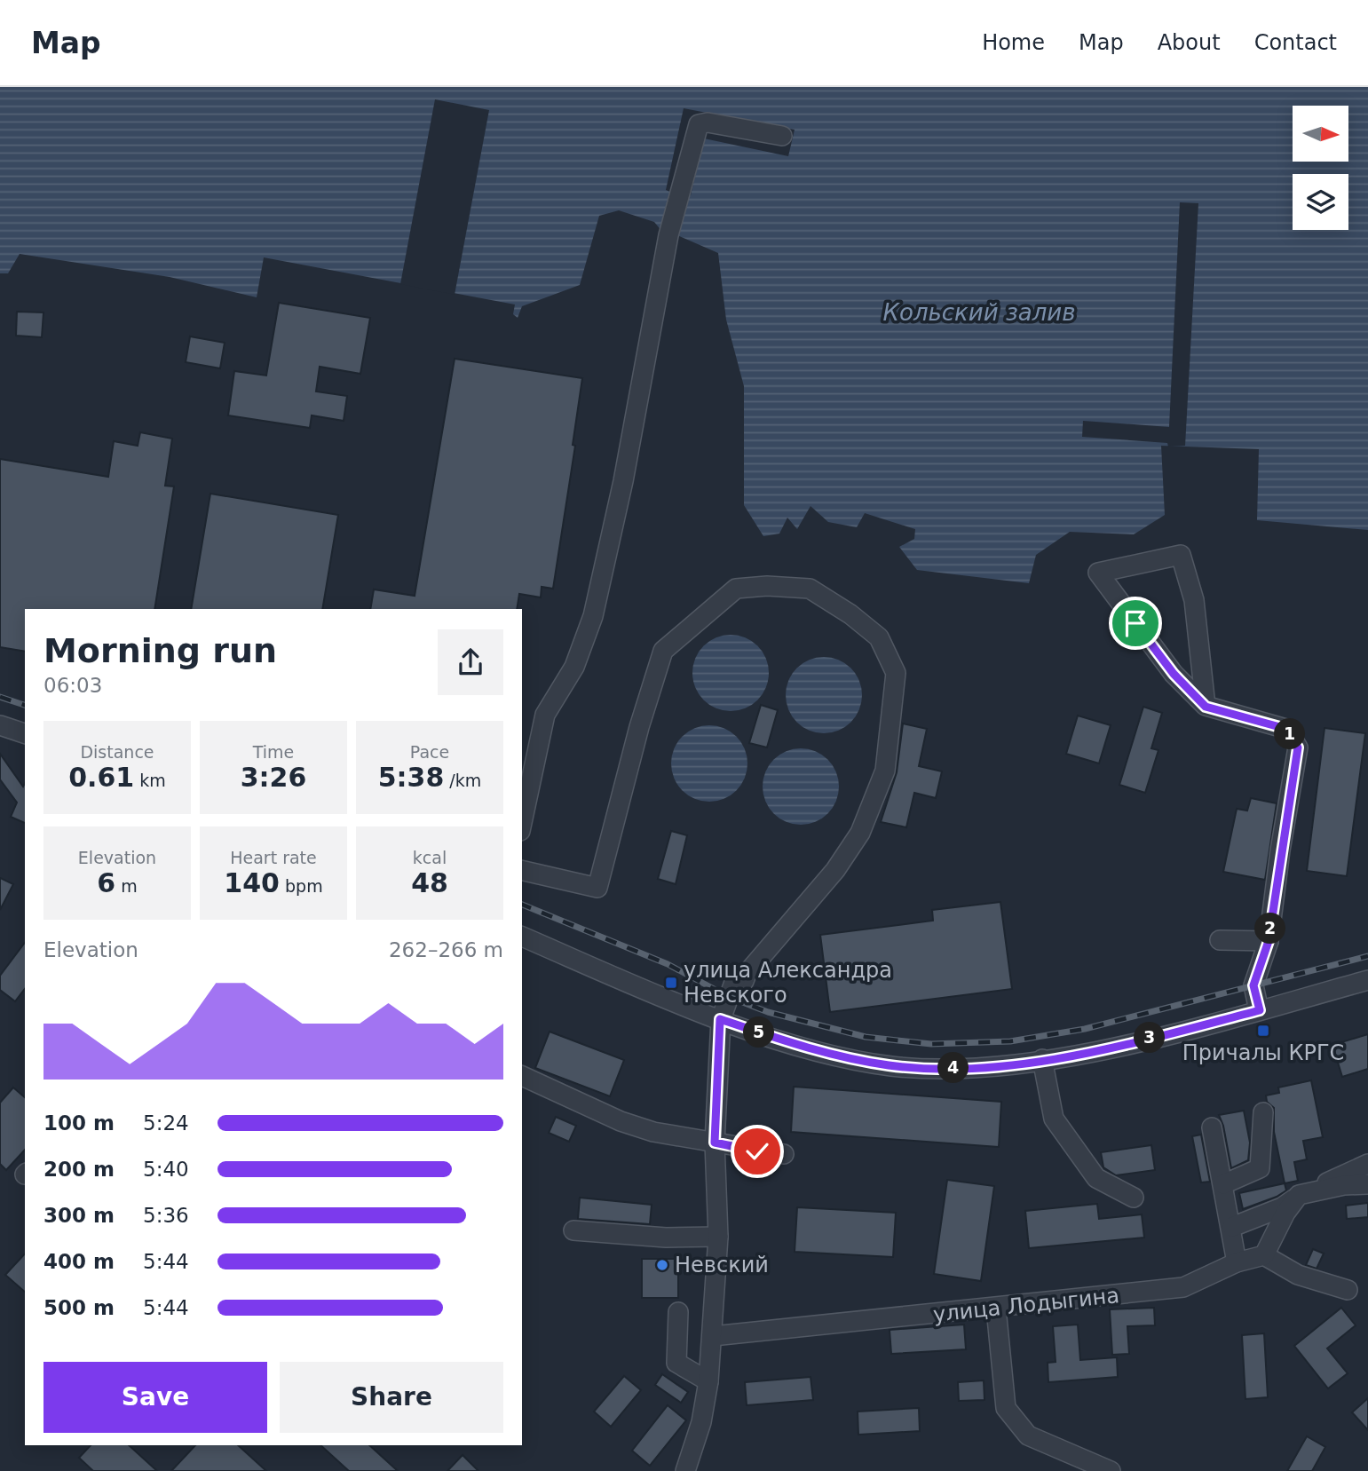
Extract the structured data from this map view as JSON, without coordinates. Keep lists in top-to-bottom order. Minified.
{"streets":{"street":["улица Лодыгина"]},"water":["Кольский залив"],"places":{"transit":["улица Александра Невского","Причалы КРГС"],"other":["Невский"]},"north":"right","page":{"header":"Map","nav":["Home","Map","About","Contact"],"heading":["Morning run","06:03"],"stats":[["Distance","0.61 km"],["Time","3:26"],["Pace","5:38 /km"],["Elevation","6 m"],["Heart rate","140 bpm"],["kcal","48"]],"pins":["1","2","5","3","4"],"chart":["Elevation","262–266 m"],"list":[{"name":"100 m","note":"5:24"},{"name":"200 m","note":"5:40"},{"name":"300 m","note":"5:36"},{"name":"400 m","note":"5:44"},{"name":"500 m","note":"5:44"}],"buttons":["Save","Share"]}}
